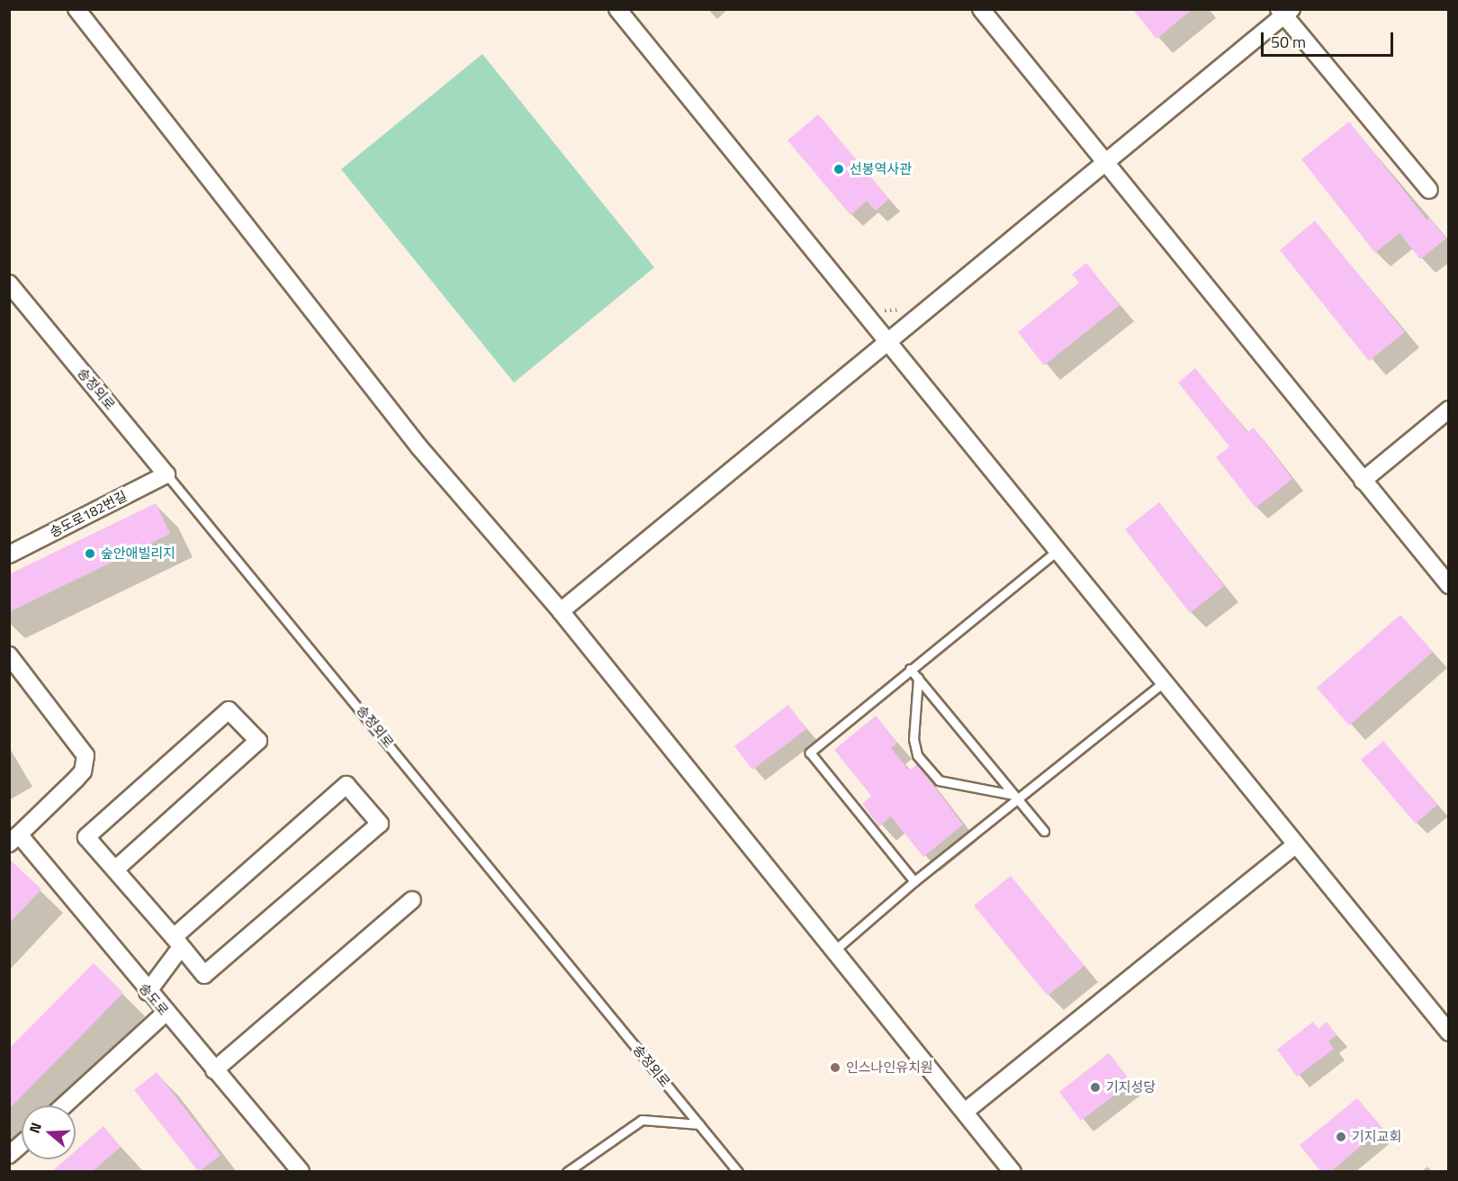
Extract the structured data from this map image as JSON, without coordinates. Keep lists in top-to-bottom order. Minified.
{"streets":{"street":["송정외로","송도로182번길","송도로"]},"crossings":[["송정외로","송도로182번길"]],"places":["선봉역사관","숲안애빌리지","인스나인유치원","기지성당","기지교회"],"scale_bar":"50 m","north":"left"}
